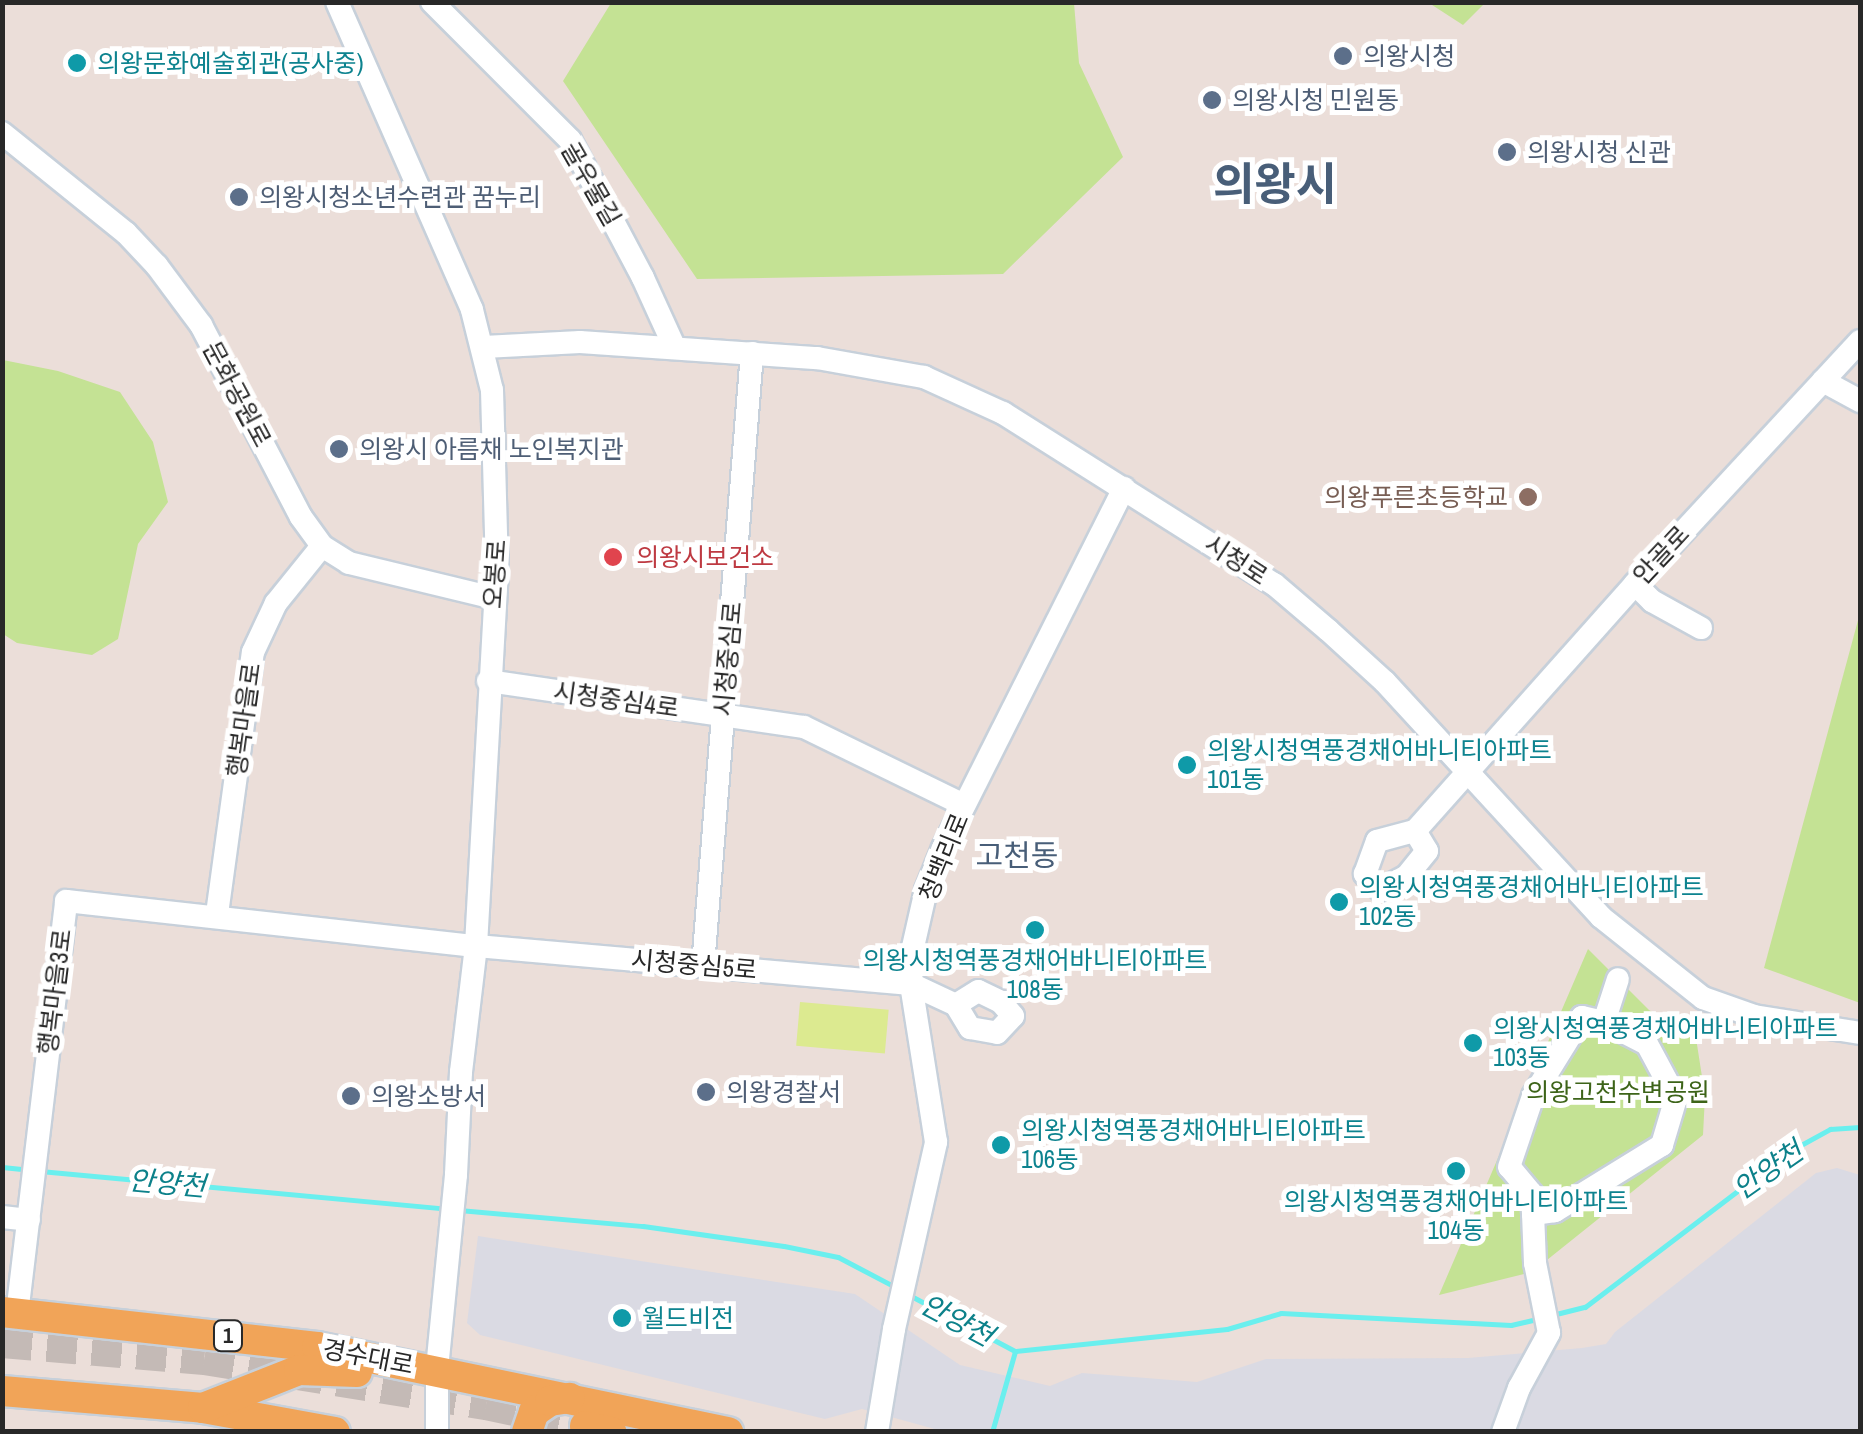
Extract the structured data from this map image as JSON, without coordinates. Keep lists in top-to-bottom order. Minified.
{"streets":{"main road":["1","경수대로"],"street":["골우물길","문화공원로","안골로","시청로","오봉로","시청중심로","시청중심4로","행복마을로","청백리로","시청중심5로","행복마을3로"]},"crossings":[["골우물길","시청로"],["문화공원로","오봉로"],["문화공원로","행복마을로"],["안골로","시청로"],["시청로","오봉로"],["시청로","시청중심로"],["시청로","청백리로"],["오봉로","시청중심4로"],["오봉로","시청중심5로"],["오봉로","행복마을3로"],["오봉로","경수대로"],["시청중심로","시청중심4로"],["시청중심로","시청중심5로"],["시청중심4로","청백리로"],["행복마을로","행복마을3로"],["청백리로","시청중심5로"],["시청중심5로","행복마을3로"],["행복마을3로","경수대로"]],"districts":["의왕시","고천동"],"water":["안양천"],"parks":["의왕고천수변공원"],"places":["의왕시청","의왕문화예술회관(공사중)","의왕시청 민원동","의왕시청 신관","의왕시청소년수련관 꿈누리","의왕시 아름채 노인복지관","의왕푸른초등학교","의왕시보건소","의왕시청역풍경채어바니티아파트 101동","의왕시청역풍경채어바니티아파트 102동","의왕시청역풍경채어바니티아파트 108동","의왕시청역풍경채어바니티아파트 103동","의왕경찰서","의왕소방서","의왕시청역풍경채어바니티아파트 106동","의왕시청역풍경채어바니티아파트 104동","월드비전"]}
